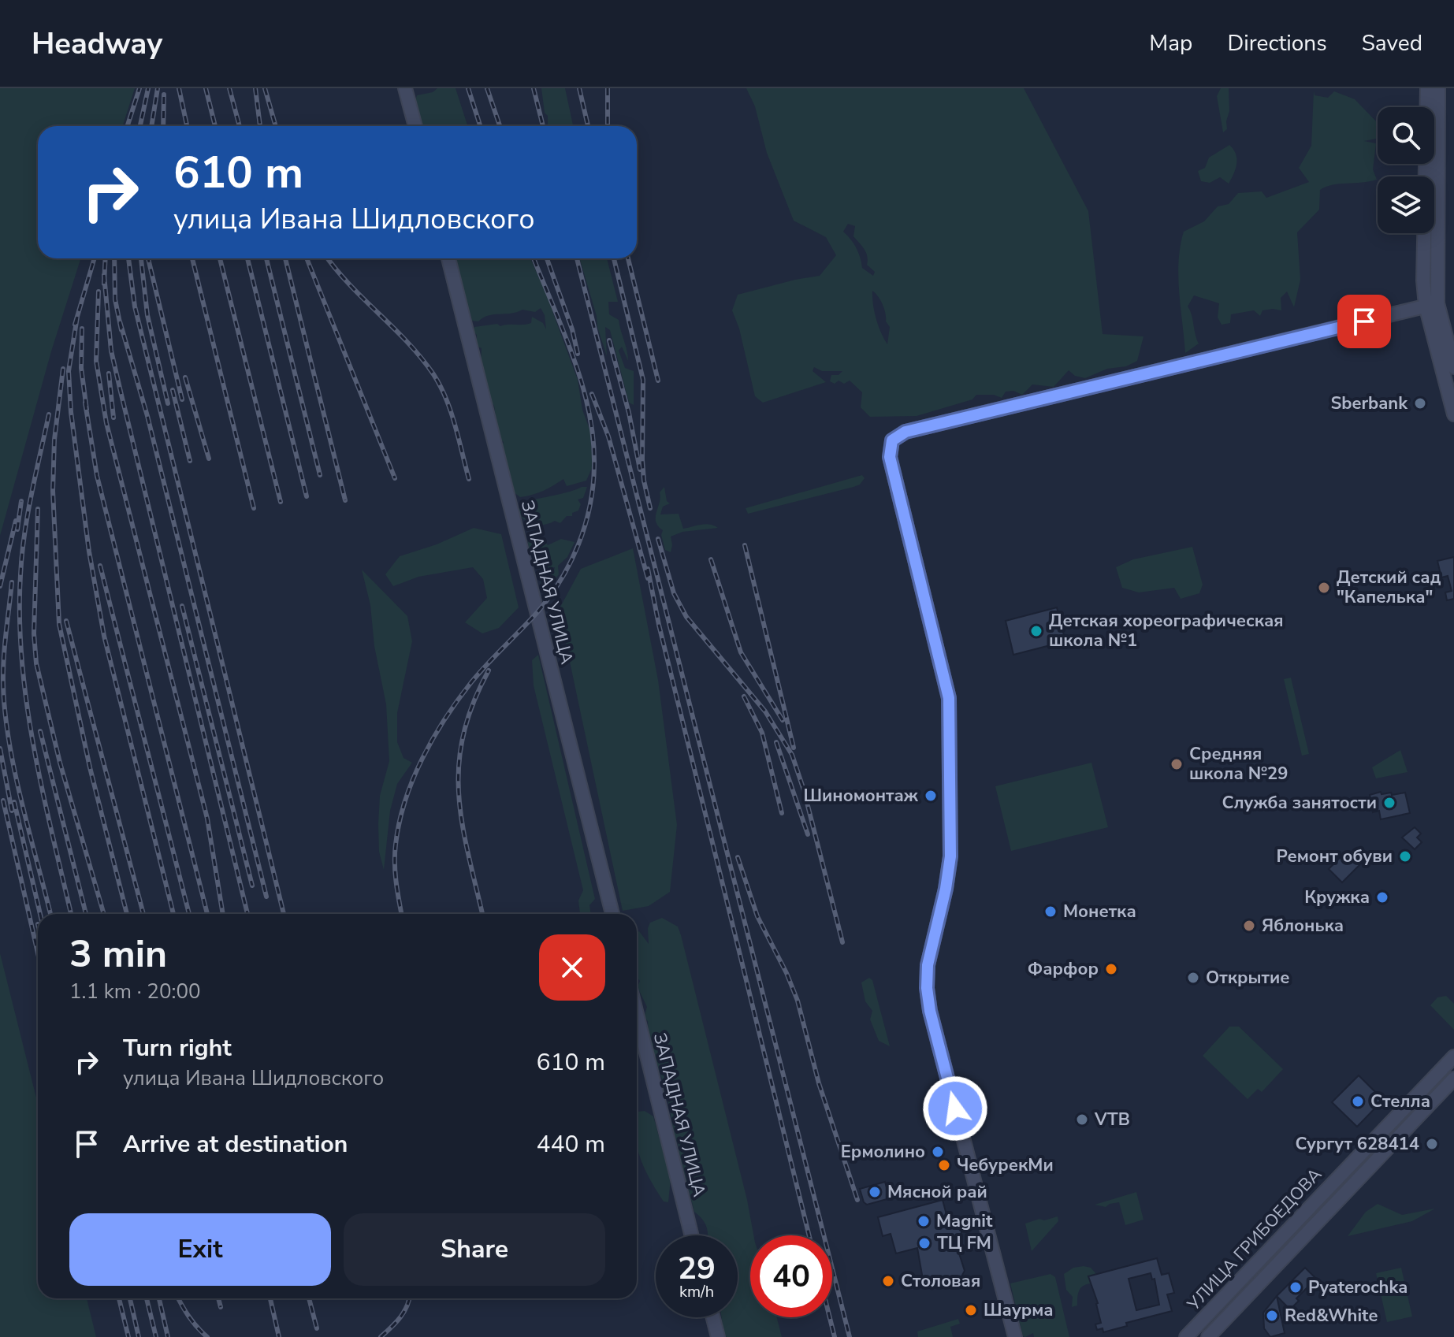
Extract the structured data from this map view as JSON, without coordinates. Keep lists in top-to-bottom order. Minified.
{"streets":{"street":["ЗАПАДНАЯ УЛИЦА","УЛИЦА ГРИБОЕДОВА"]},"places":["Sberbank","Детский сад \"Капелька\"","Детская хореографическая школа №1","Средняя школа №29","Шиномонтаж","Служба занятости","Ремонт обуви","Кружка","Монетка","Яблонька","Фарфор","Открытие","Стелла","VTB","Сургут 628414","Ермолино","ЧебурекМи","Мясной рай","Magnit","ТЦ FM","Столовая","Pyaterochka","Шаурма","Red&White"],"page":{"header":"Headway","nav":["Map","Directions","Saved"],"turn":["610 m","улица Ивана Шидловского"],"heading":["3 min","1.1 km · 20:00"],"list":[{"name":"Turn right","note":"улица Ивана Шидловского","value":"610 m"},{"name":"Arrive at destination","value":"440 m"}],"buttons":["Exit","Share"],"speed":"29 km/h","limit":"40"}}
